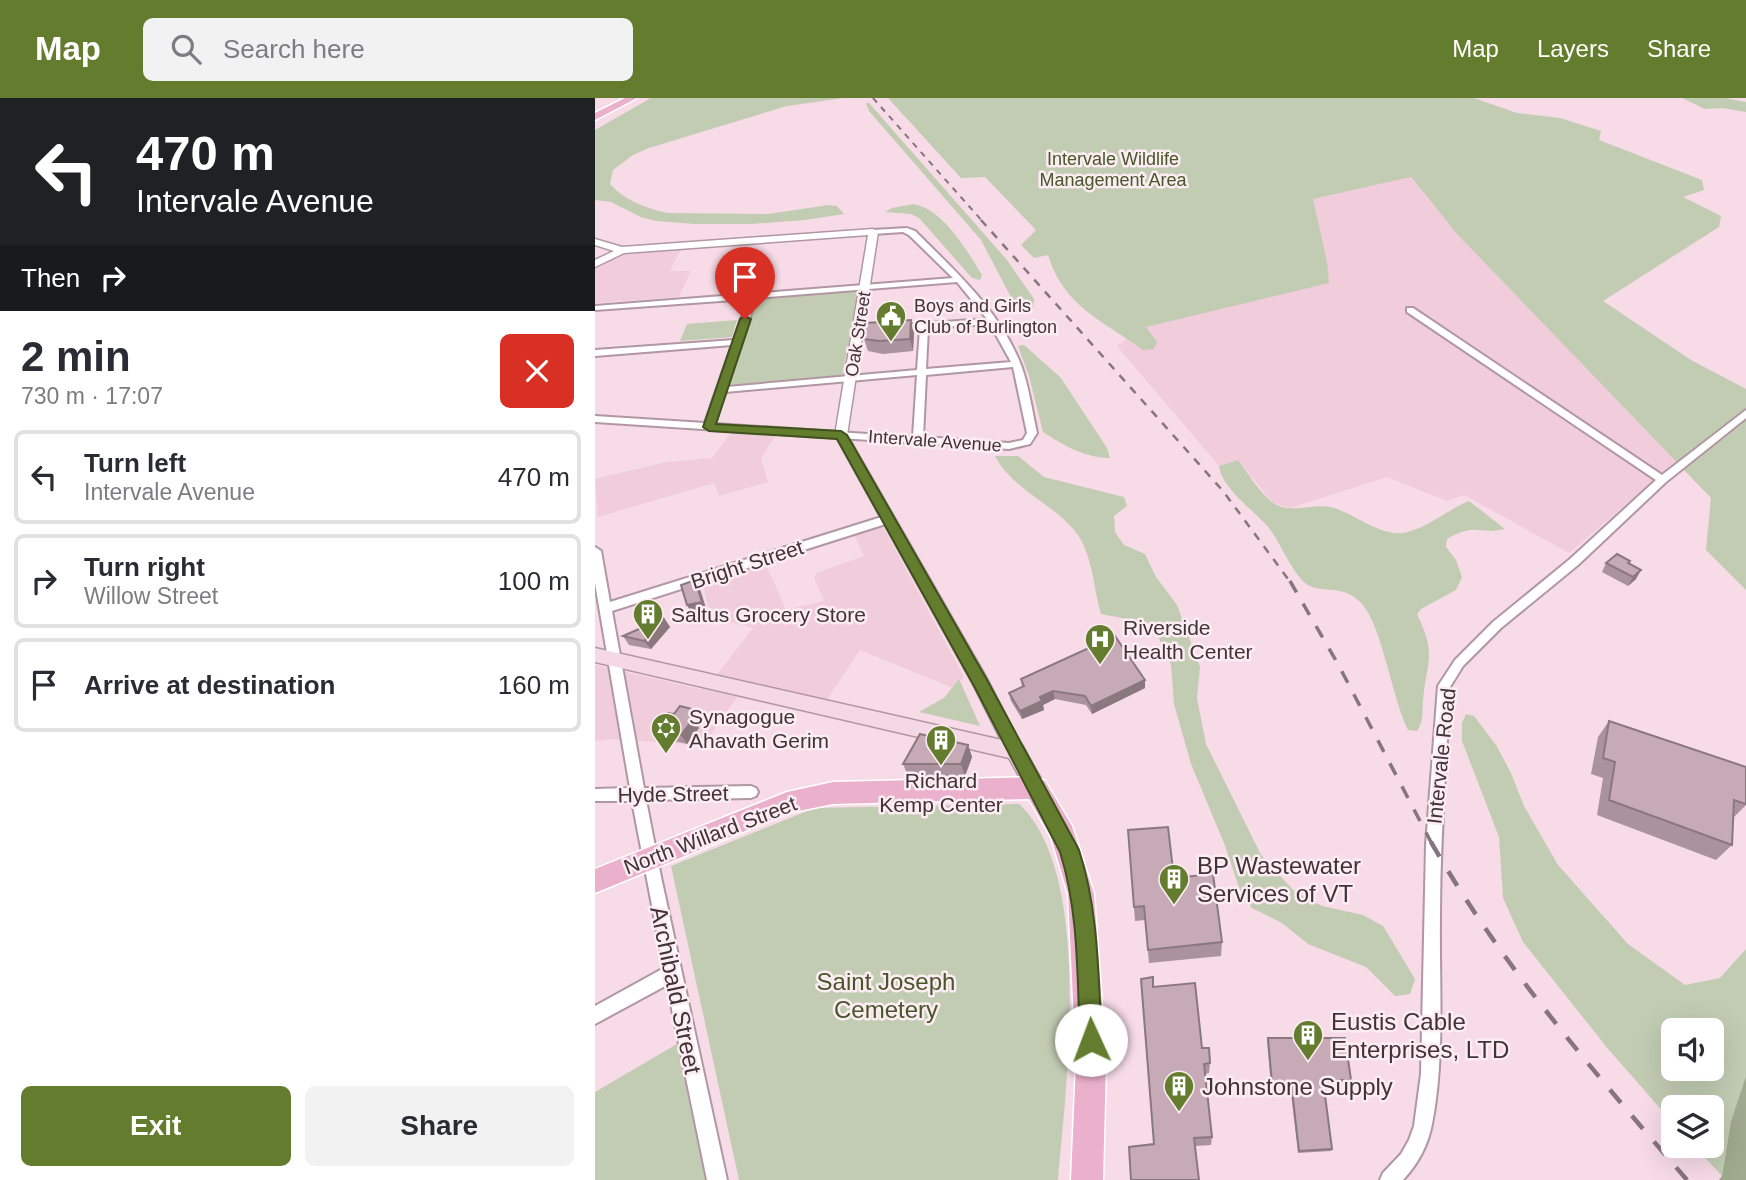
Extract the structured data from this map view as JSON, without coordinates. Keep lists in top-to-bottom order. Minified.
{"streets":{"main road":["North Willard Street"],"street":["Oak Street","Intervale Avenue","Bright Street","Intervale Road","Hyde Street","Archibald Street"]},"crossings":[["Oak Street","Intervale Avenue"],["Bright Street","Archibald Street"],["Hyde Street","Archibald Street"],["North Willard Street","Archibald Street"]],"parks":["Intervale Wildlife Management Area","Saint Joseph Cemetery"],"places":{"public building":["Boys and Girls Club of Burlington"],"building":["Saltus Grocery Store","Richard Kemp Center","BP Wastewater Services of VT","Eustis Cable Enterprises, LTD","Johnstone Supply"],"hospital":["Riverside Health Center"],"synagogue":["Synagogue Ahavath Gerim"]},"page":{"header":"Map","search":"Search here","nav":["Map","Layers","Share"],"turn":["470 m","Intervale Avenue"],"then":"Then","heading":["2 min","730 m · 17:07"],"list":[{"name":"Turn left","note":"Intervale Avenue","value":"470 m"},{"name":"Turn right","note":"Willow Street","value":"100 m"},{"name":"Arrive at destination","value":"160 m"}],"buttons":["Exit","Share"]}}
